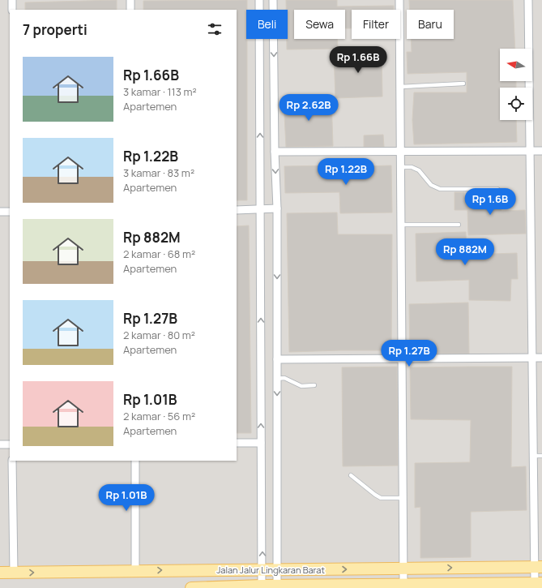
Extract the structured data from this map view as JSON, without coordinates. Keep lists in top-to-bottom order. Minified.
{"streets":{"main road":["Jalan Jalur Lingkaran Barat"]},"north":"left","page":{"chip":["Beli","Sewa","Filter","Baru"],"heading":"7 properti","price":["Rp 1.66B","Rp 2.62B","Rp 1.22B","Rp 1.6B","Rp 882M","Rp 1.27B","Rp 1.01B"],"list":[{"name":"Rp 1.66B","note":"3 kamar · 113 m² · Apartemen"},{"name":"Rp 1.22B","note":"3 kamar · 83 m² · Apartemen"},{"name":"Rp 882M","note":"2 kamar · 68 m² · Apartemen"},{"name":"Rp 1.27B","note":"2 kamar · 80 m² · Apartemen"},{"name":"Rp 1.01B","note":"2 kamar · 56 m² · Apartemen"}]}}
